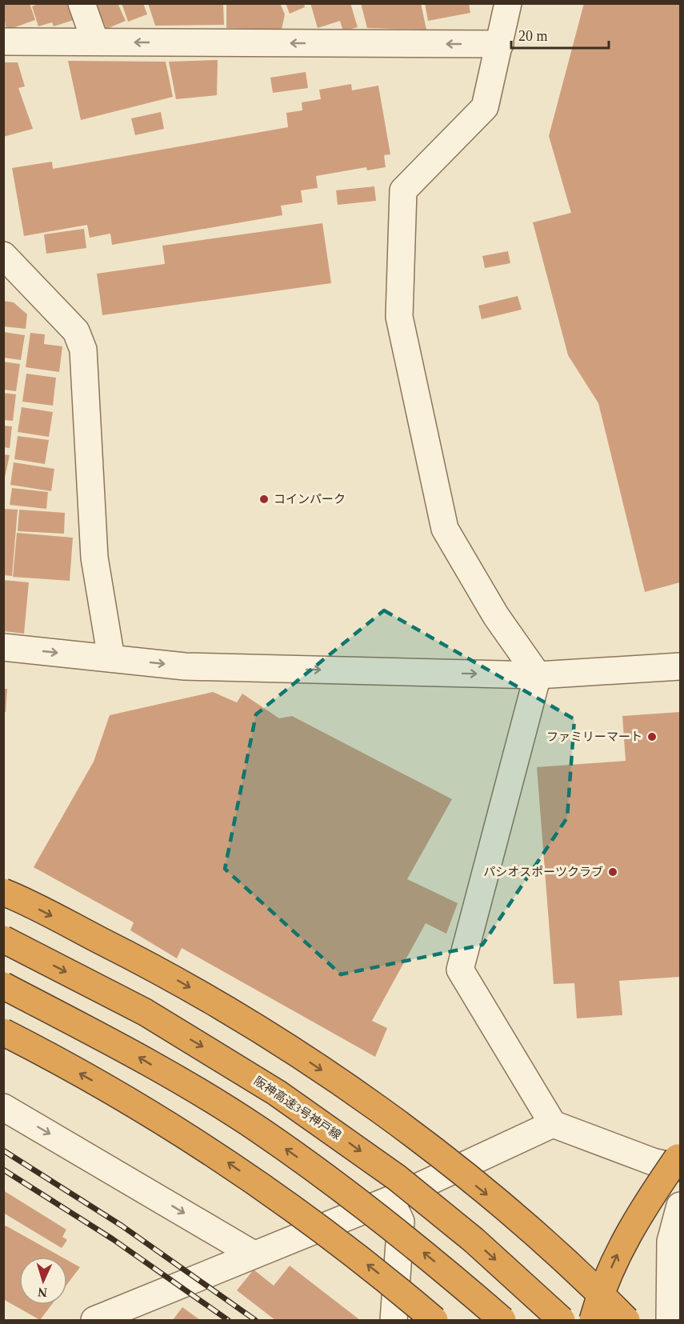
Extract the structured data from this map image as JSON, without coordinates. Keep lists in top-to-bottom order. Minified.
{"streets":{"highway":["阪神高速3号神戸線"]},"places":["コインパーク","ファミリーマート","パシオスポーツクラブ"],"scale_bar":"20 m","north":"bottom"}
